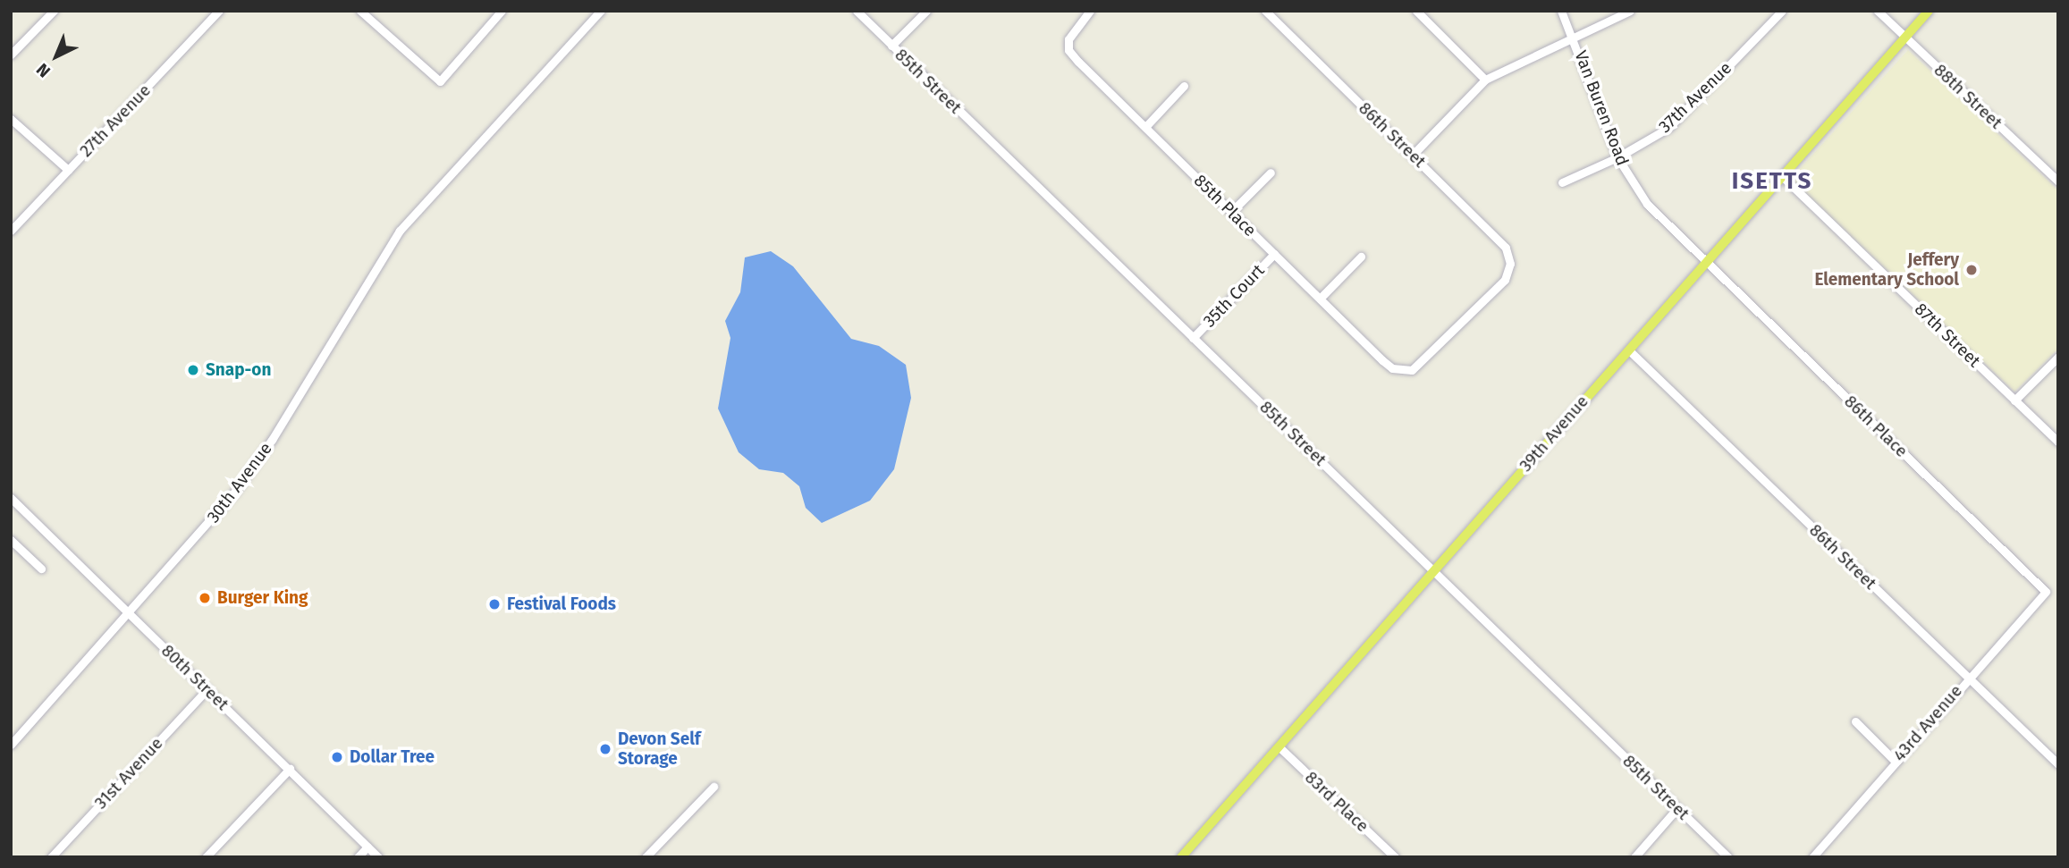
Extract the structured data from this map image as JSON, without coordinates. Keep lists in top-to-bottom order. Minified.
{"streets":{"main road":["39th Avenue"],"street":["85th Street","88th Street","37th Avenue","Van Buren Road","27th Avenue","86th Street","85th Place","35th Court","87th Street","86th Place","30th Avenue","80th Street","43rd Avenue","31st Avenue","83rd Place"]},"crossings":[["85th Street","35th Court"],["85th Street","39th Avenue"],["88th Street","39th Avenue"],["37th Avenue","Van Buren Road"],["Van Buren Road","86th Place"],["Van Buren Road","39th Avenue"],["86th Street","85th Place"],["86th Street","39th Avenue"],["86th Street","43rd Avenue"],["85th Place","35th Court"],["87th Street","39th Avenue"],["86th Place","39th Avenue"],["86th Place","43rd Avenue"],["39th Avenue","83rd Place"],["30th Avenue","80th Street"],["80th Street","31st Avenue"]],"districts":["ISETTS"],"places":["Jeffery Elementary School","Snap-on","Burger King","Festival Foods","Devon Self Storage","Dollar Tree"],"north":"bottom left"}
